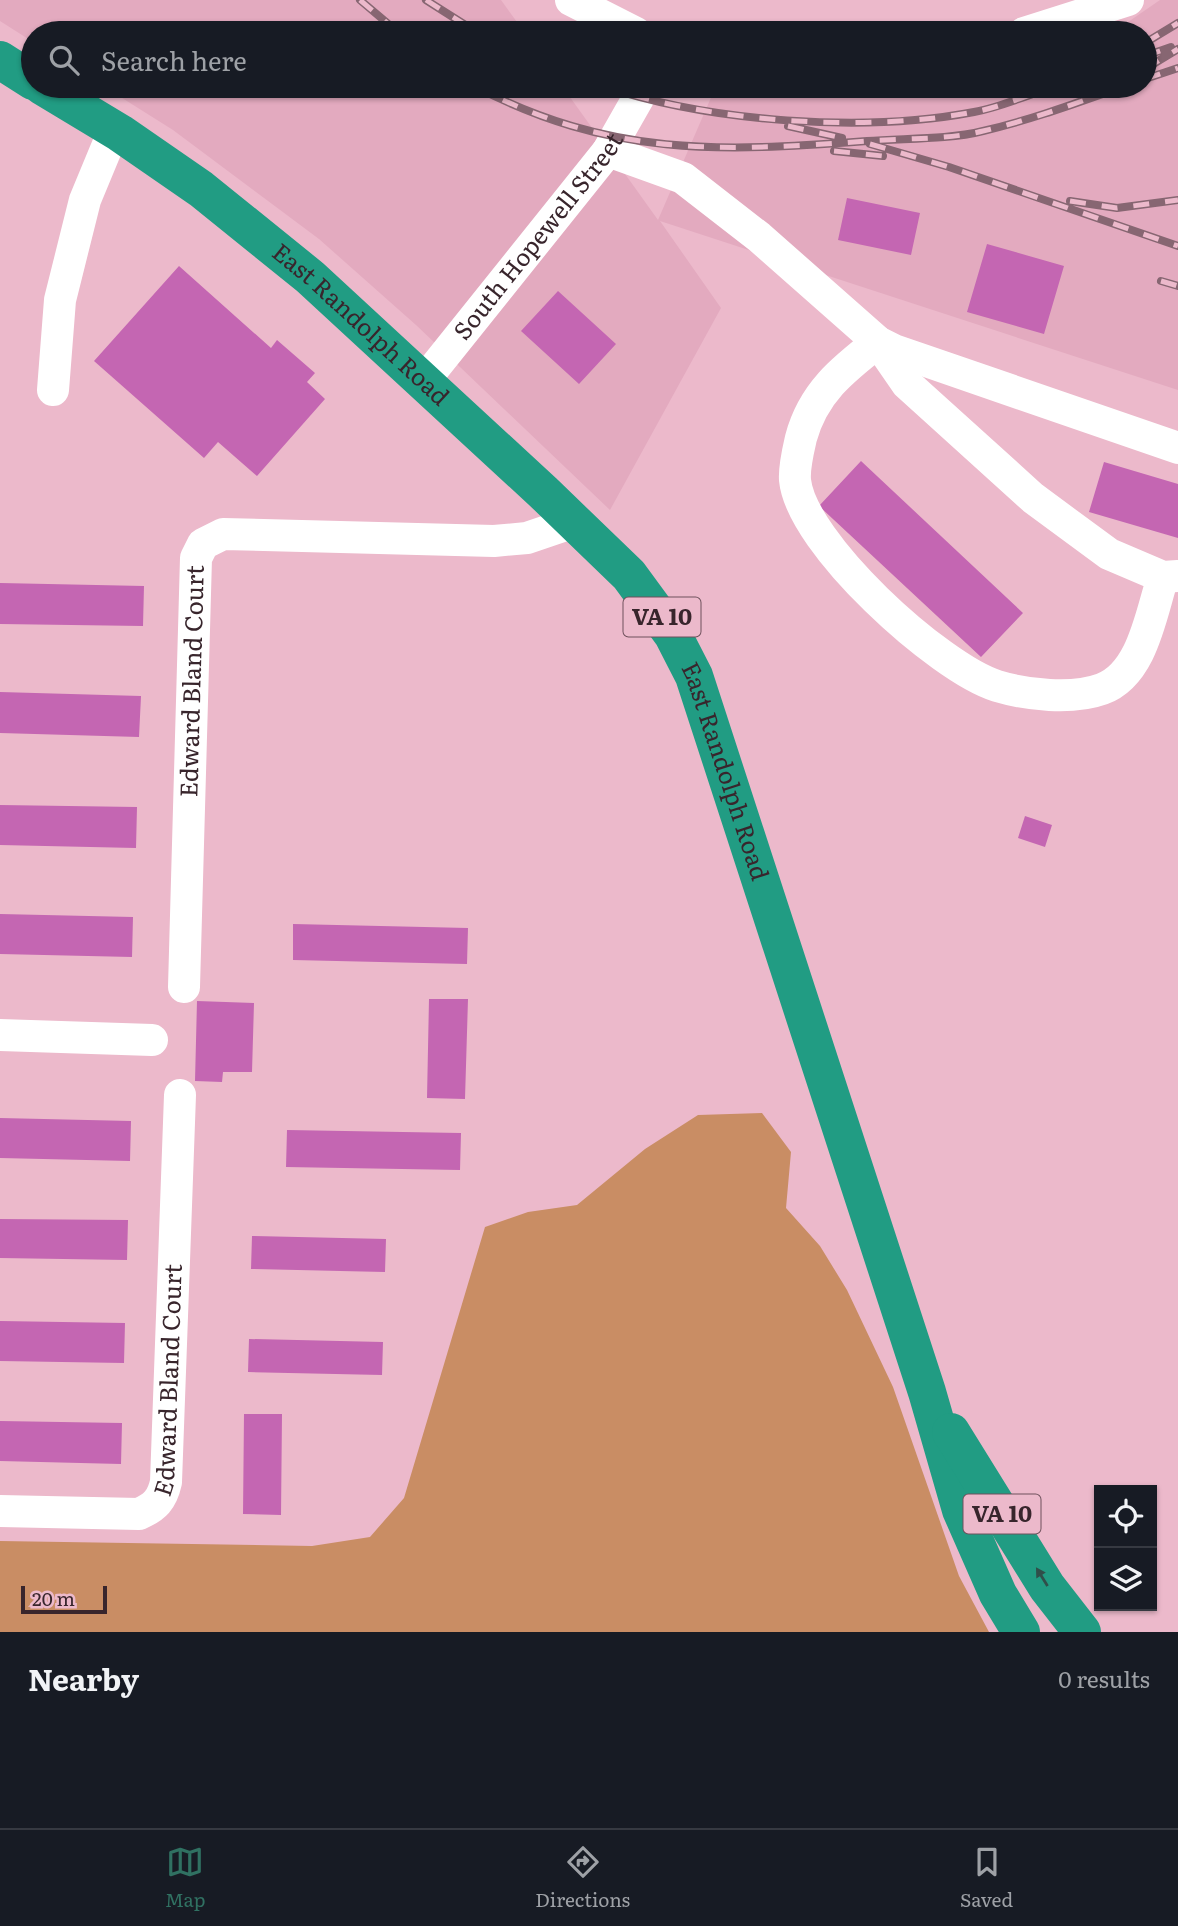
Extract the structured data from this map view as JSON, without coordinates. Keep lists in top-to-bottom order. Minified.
{"streets":{"highway":["East Randolph Road","VA 10"],"street":["South Hopewell Street","Edward Bland Court"]},"crossings":[["South Hopewell Street","East Randolph Road"],["East Randolph Road","Edward Bland Court"]],"scale_bar":"20 m","page":{"search":"Search here","scale":"20 m","heading":["Nearby","0 results"],"nav":["Map","Directions","Saved"]}}
